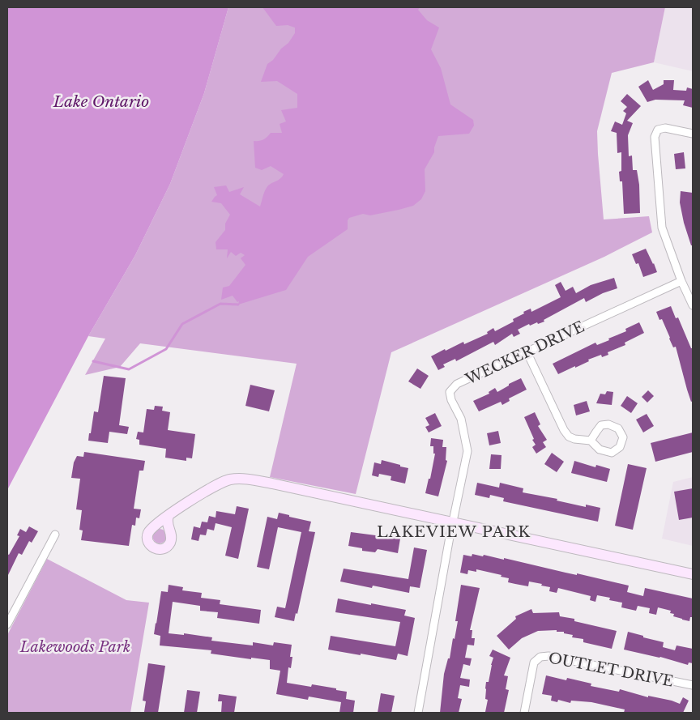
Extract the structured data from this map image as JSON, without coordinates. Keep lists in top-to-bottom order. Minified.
{"streets":{"street":["WECKER DRIVE","OUTLET DRIVE"]},"districts":["LAKEVIEW PARK"],"water":["Lake Ontario"],"parks":["Lakewoods Park"]}
